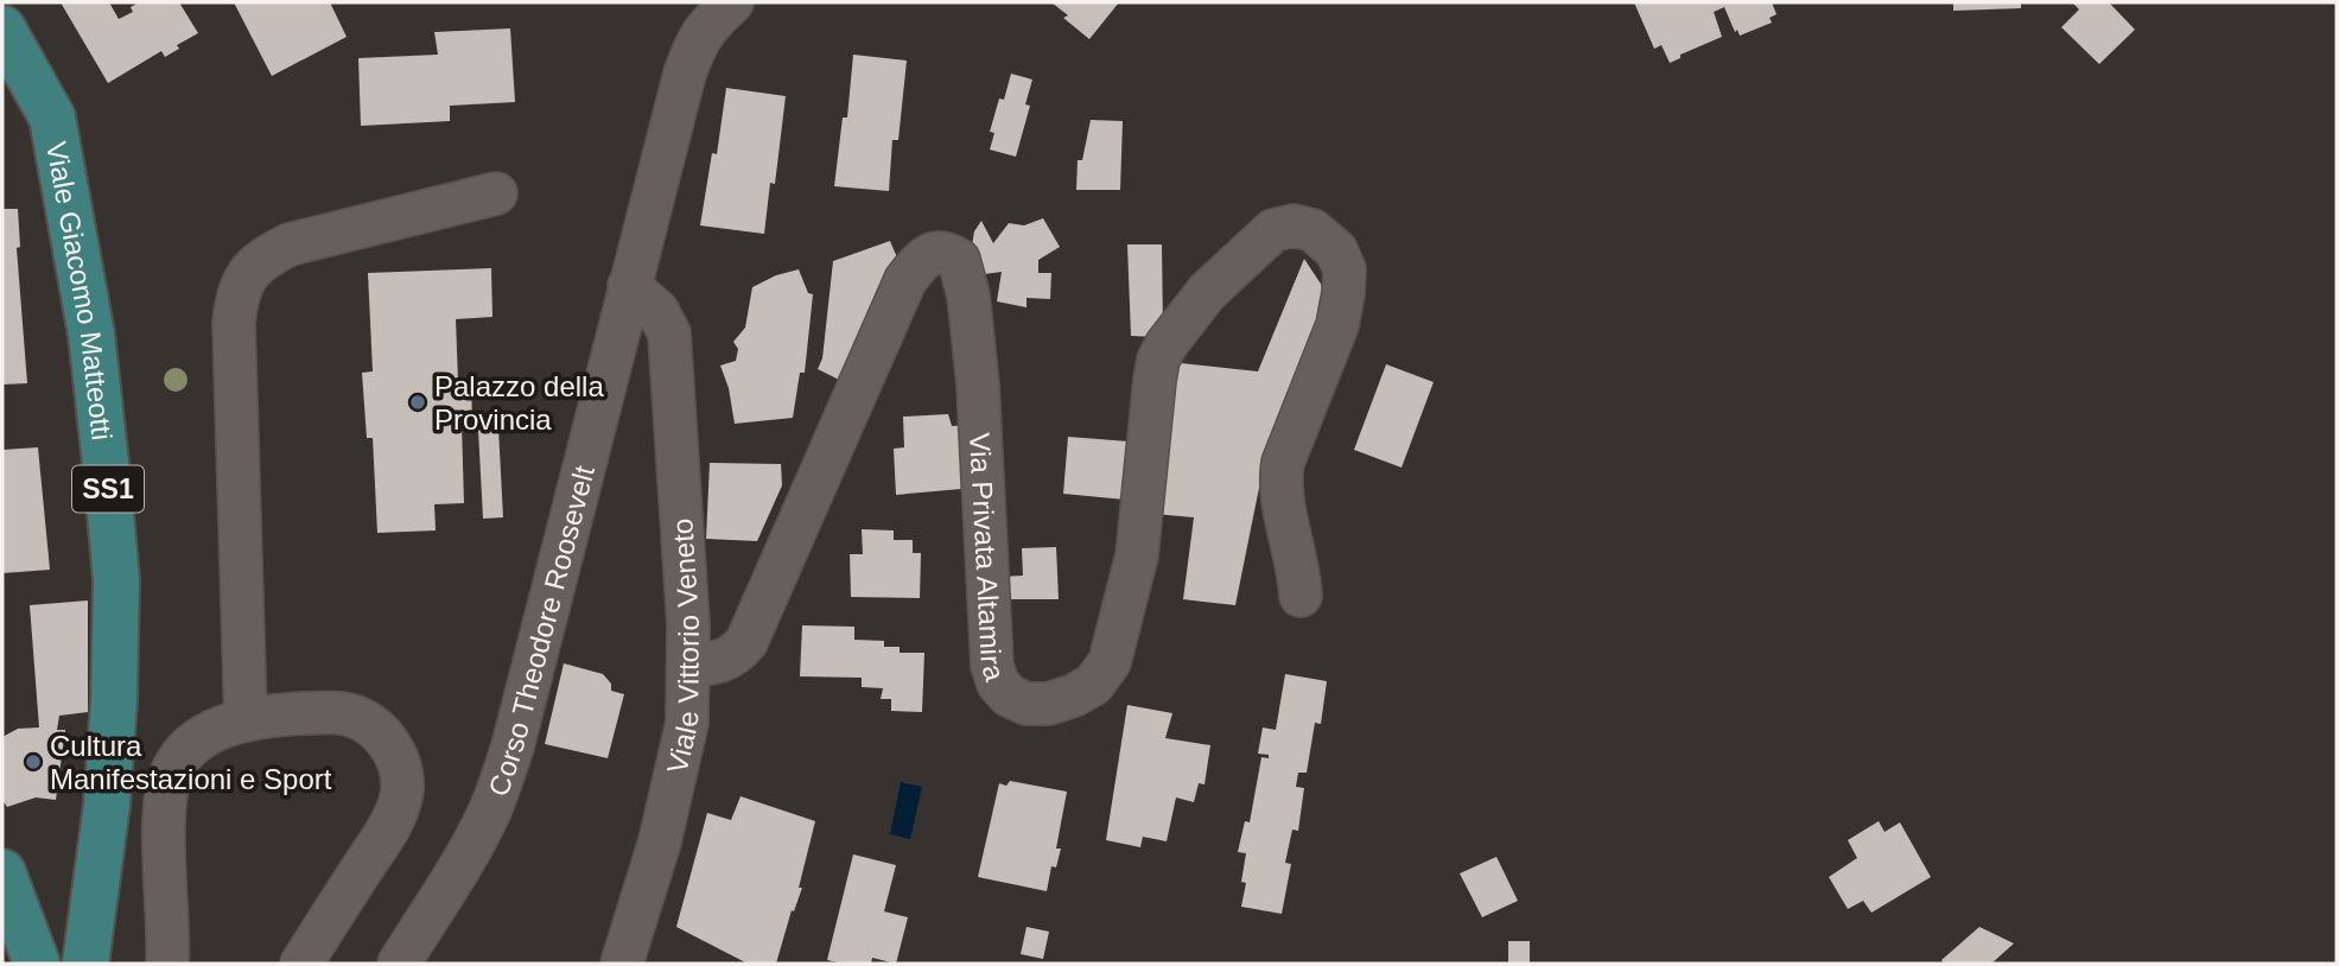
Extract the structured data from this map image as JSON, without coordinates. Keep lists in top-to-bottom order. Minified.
{"streets":{"main road":["Viale Giacomo Matteotti","SS1"],"street":["Via Privata Altamira","Corso Theodore Roosevelt","Viale Vittorio Veneto"]},"crossings":[["Via Privata Altamira","Viale Vittorio Veneto"],["Corso Theodore Roosevelt","Viale Vittorio Veneto"]],"places":["Palazzo della Provincia","Cultura Manifestazioni e Sport"]}
